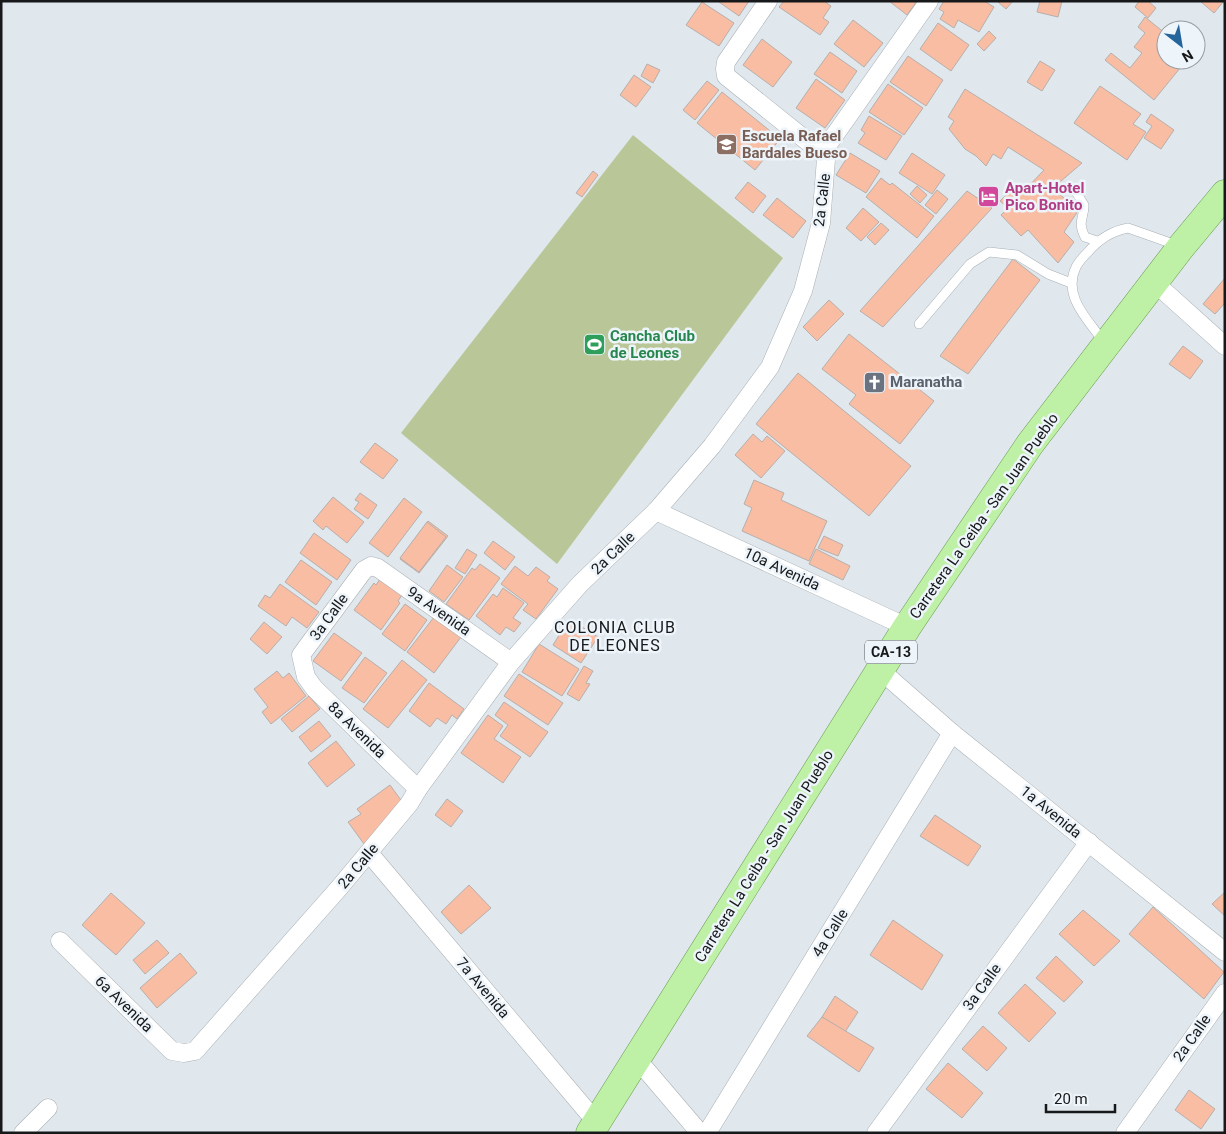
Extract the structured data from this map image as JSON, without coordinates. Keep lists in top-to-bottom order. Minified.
{"streets":{"main road":["Carretera La Ceiba - San Juan Pueblo","CA-13"],"street":["2a Calle","10a Avenida","9a Avenida","3a Calle","8a Avenida","1a Avenida","4a Calle","7a Avenida","6a Avenida"]},"crossings":[["2a Calle","10a Avenida"],["2a Calle","9a Avenida"],["2a Calle","8a Avenida"],["2a Calle","7a Avenida"],["2a Calle","6a Avenida"],["Carretera La Ceiba - San Juan Pueblo","10a Avenida"],["Carretera La Ceiba - San Juan Pueblo","1a Avenida"],["Carretera La Ceiba - San Juan Pueblo","7a Avenida"],["9a Avenida","3a Calle"],["3a Calle","8a Avenida"],["3a Calle","1a Avenida"],["1a Avenida","4a Calle"]],"districts":["COLONIA CLUB DE LEONES"],"places":{"school or university":["Escuela Rafael Bardales Bueso"],"hotel":["Apart-Hotel Pico Bonito"],"sports":["Cancha Club de Leones"],"church":["Maranatha"]},"scale_bar":"20 m","north":"bottom right"}
